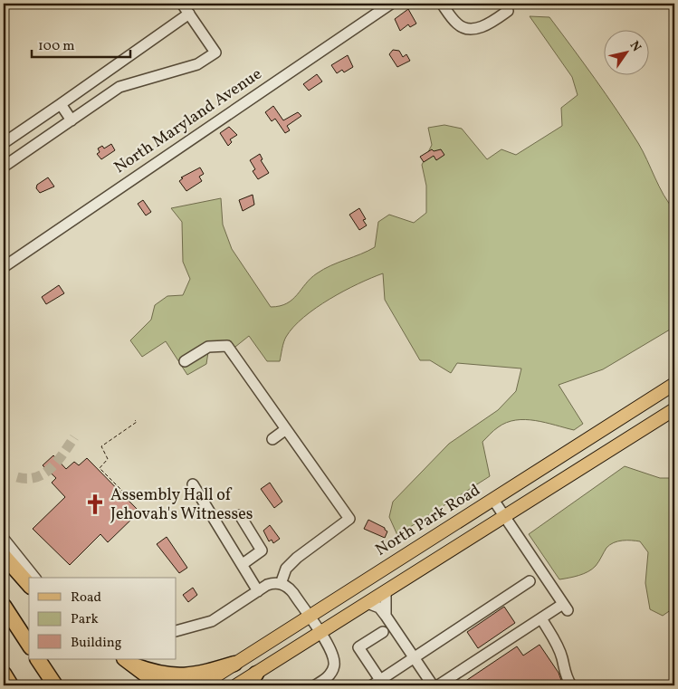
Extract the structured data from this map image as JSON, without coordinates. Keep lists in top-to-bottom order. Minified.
{"streets":{"main road":["North Park Road"],"street":["North Maryland Avenue"]},"places":{"church":["Assembly Hall of Jehovah's Witnesses"]},"legend":["Road","Park","Building"],"scale_bar":"100 m","north":"top right"}
